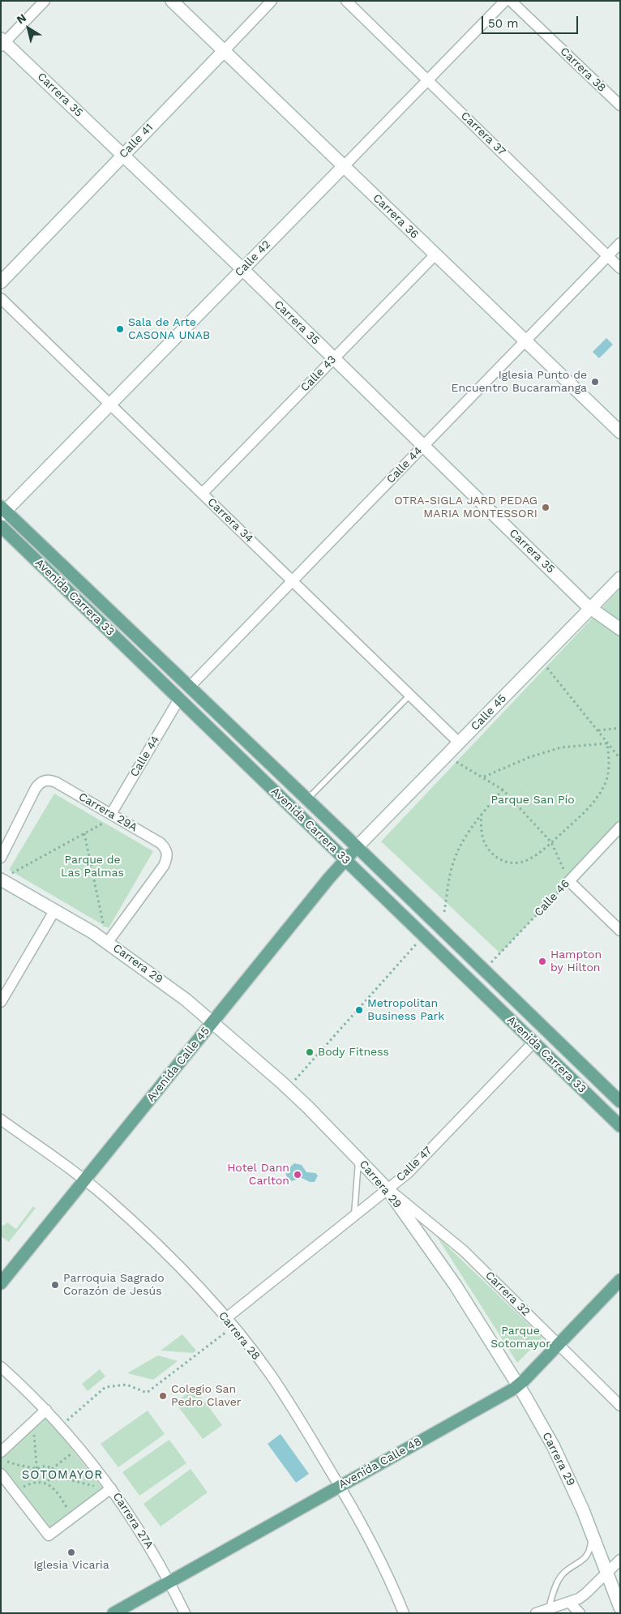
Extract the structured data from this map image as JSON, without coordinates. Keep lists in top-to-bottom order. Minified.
{"streets":{"main road":["Avenida Carrera 33","Avenida Calle 45","Avenida Calle 48"],"street":["Carrera 38","Carrera 35","Carrera 37","Calle 41","Carrera 36","Calle 42","Calle 43","Calle 44","Carrera 34","Calle 45","Carrera 29A","Calle 46","Carrera 29","Calle 47","Carrera 32","Carrera 28","Carrera 27A"]},"crossings":[["Carrera 35","Calle 41"],["Carrera 35","Calle 42"],["Carrera 35","Calle 43"],["Carrera 35","Calle 44"],["Carrera 35","Calle 45"],["Carrera 37","Calle 42"],["Carrera 37","Calle 44"],["Calle 41","Carrera 36"],["Carrera 36","Calle 42"],["Carrera 36","Calle 43"],["Carrera 36","Calle 44"],["Calle 42","Carrera 34"],["Calle 42","Avenida Carrera 33"],["Calle 43","Carrera 34"],["Calle 44","Carrera 34"],["Calle 44","Avenida Carrera 33"],["Calle 44","Carrera 29A"],["Carrera 34","Calle 45"],["Avenida Carrera 33","Calle 45"],["Avenida Carrera 33","Calle 46"],["Avenida Carrera 33","Avenida Calle 45"],["Avenida Carrera 33","Calle 47"],["Calle 45","Avenida Calle 45"],["Carrera 29A","Carrera 29"],["Carrera 29","Avenida Calle 45"],["Carrera 29","Calle 47"],["Carrera 29","Carrera 32"],["Carrera 29","Avenida Calle 48"],["Avenida Calle 45","Carrera 28"],["Calle 47","Carrera 32"],["Calle 47","Carrera 28"],["Carrera 32","Avenida Calle 48"],["Carrera 28","Avenida Calle 48"],["Avenida Calle 48","Carrera 27A"]],"districts":["SOTOMAYOR"],"parks":["Parque San Pío","Parque de Las Palmas","Parque Sotomayor"],"places":["Sala de Arte CASONA UNAB","Iglesia Punto de Encuentro Bucaramanga","OTRA-SIGLA JARD PEDAG MARIA MONTESSORI","Hampton by Hilton","Metropolitan Business Park","Body Fitness","Hotel Dann Carlton","Parroquia Sagrado Corazón de Jesús","Colegio San Pedro Claver","Iglesia Vicaria"],"scale_bar":"50 m","north":"top left"}
